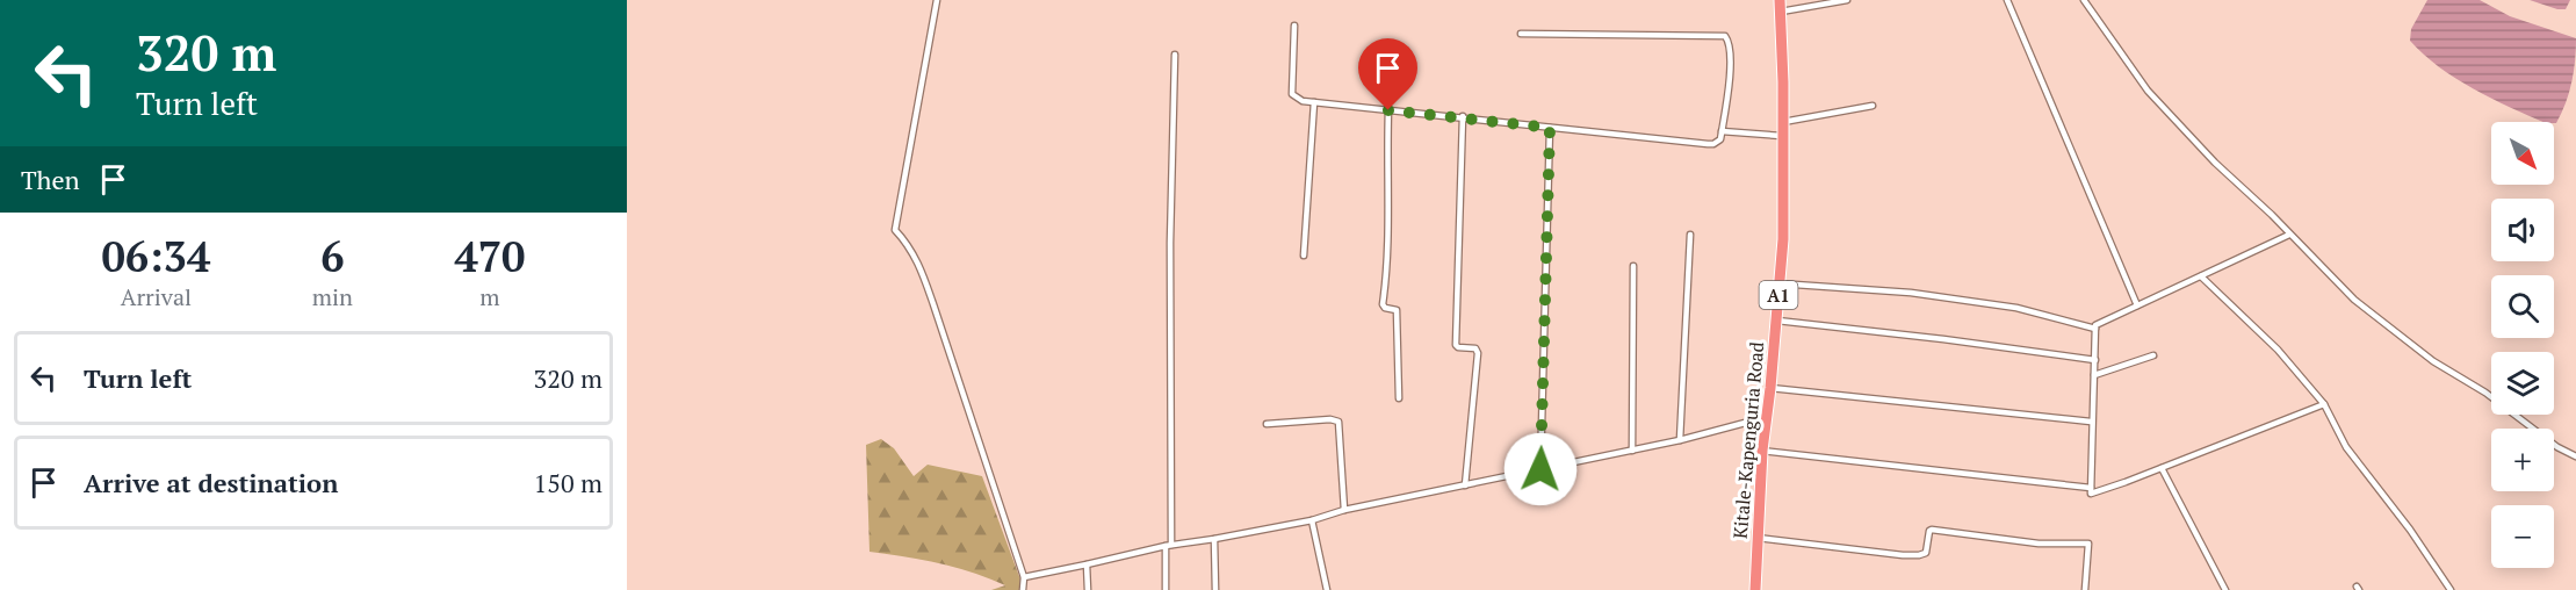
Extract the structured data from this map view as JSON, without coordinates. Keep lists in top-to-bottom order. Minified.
{"streets":{"highway":["A1","Kitale-Kapenguria Road"]},"north":"bottom right","page":{"turn":["320 m","Turn left"],"map_buttons":["+","−"],"then":"Then","eta":["06:34","Arrival","6","min","470","m"],"list":[{"name":"Turn left","value":"320 m"},{"name":"Arrive at destination","value":"150 m"}]}}
